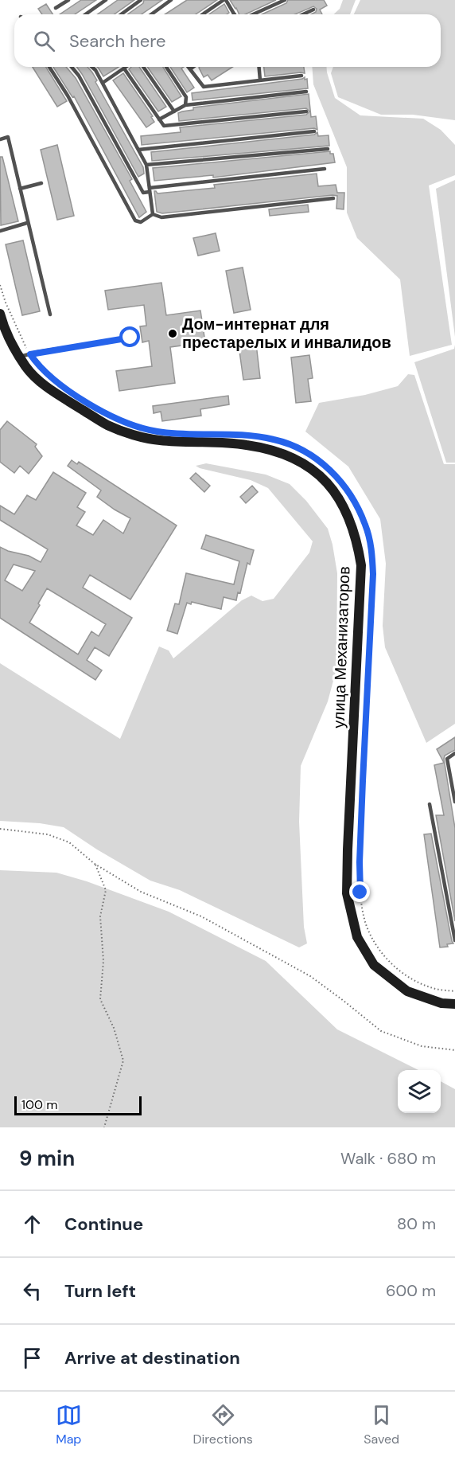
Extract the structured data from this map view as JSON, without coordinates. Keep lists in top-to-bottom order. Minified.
{"streets":{"main road":["улица Механизаторов"]},"places":["Дом-интернат для престарелых и инвалидов"],"scale_bar":"100 m","page":{"search":"Search here","scale":"100 m","heading":["9 min","Walk · 680 m"],"list":[["Continue","80 m"],["Turn left","600 m"],"Arrive at destination"],"nav":["Map","Directions","Saved"]}}
